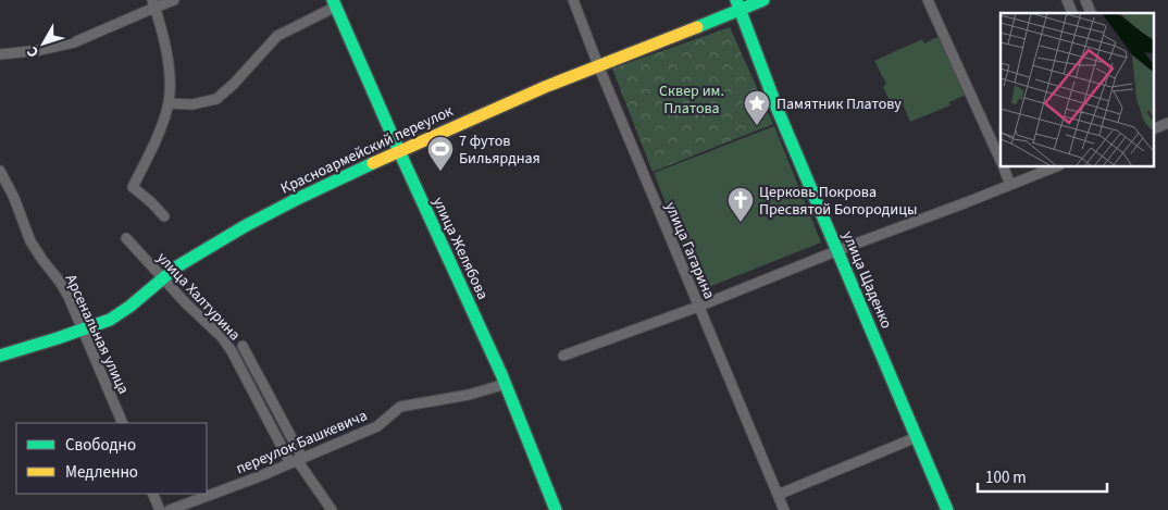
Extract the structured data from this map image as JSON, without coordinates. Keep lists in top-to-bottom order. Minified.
{"streets":{"street":["Красноармейский переулок","улица Желябова","улица Гагарина","улица Щаденко","улица Халтурина","Арсенальная улица","переулок Башкевича"]},"crossings":[["Красноармейский переулок","улица Желябова"],["Красноармейский переулок","улица Гагарина"],["Красноармейский переулок","улица Щаденко"],["Красноармейский переулок","улица Халтурина"],["Красноармейский переулок","Арсенальная улица"],["улица Желябова","переулок Башкевича"],["улица Халтурина","переулок Башкевича"]],"parks":["Сквер им. Платова"],"places":{"place":["Памятник Платову"],"sports":["7 футов Бильярдная"],"church":["Церковь Покрова Пресвятой Богородицы"]},"legend":["Свободно","Медленно"],"scale_bar":"100 m","north":"bottom left"}
